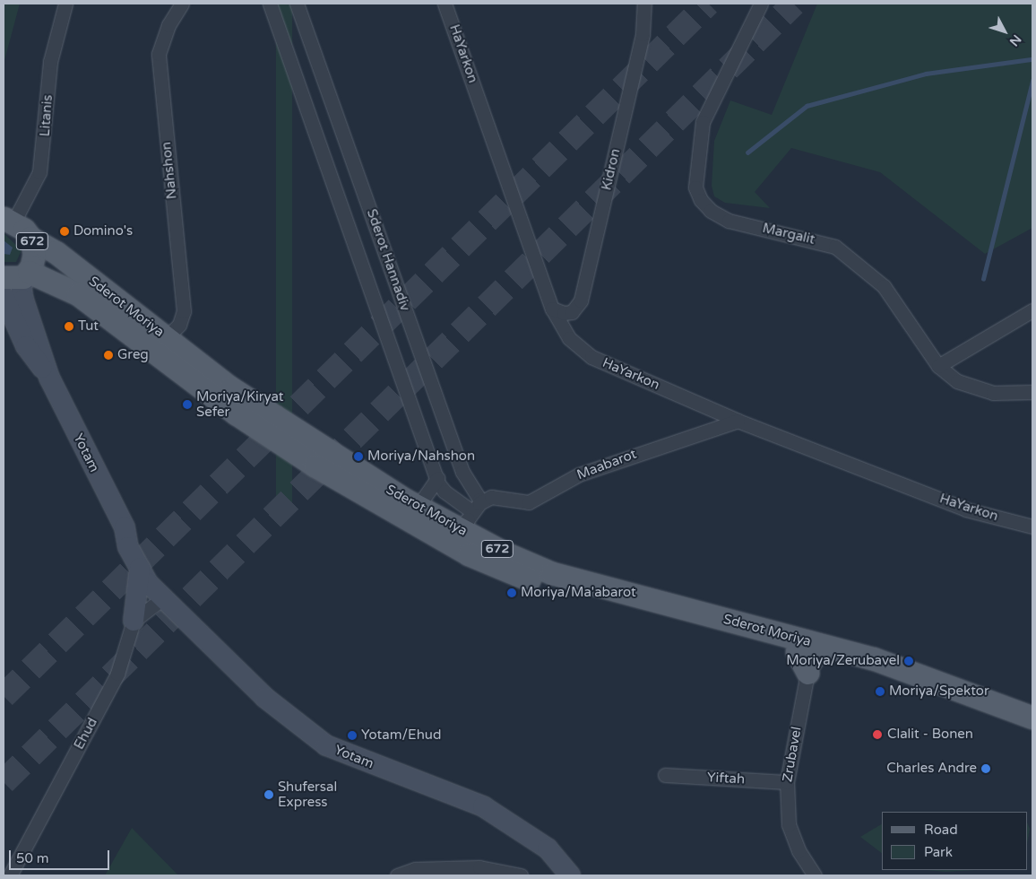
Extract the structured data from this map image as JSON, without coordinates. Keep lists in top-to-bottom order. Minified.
{"streets":{"main road":["672","Sderot Moriya"],"street":["HaYarkon","Litanis","Kidron","Nahshon","Margalit","Sderot Hannadiv","Yotam","Maabarot","Ehud","Zrubavel","Yiftah"]},"crossings":[["HaYarkon","Kidron"],["HaYarkon","Maabarot"],["Litanis","672"],["Litanis","Sderot Moriya"],["Nahshon","Sderot Moriya"],["672","Sderot Moriya"],["672","Yotam"],["Sderot Hannadiv","Sderot Moriya"],["Sderot Hannadiv","Maabarot"],["Sderot Moriya","Yotam"],["Sderot Moriya","Maabarot"],["Sderot Moriya","Zrubavel"],["Zrubavel","Yiftah"]],"places":["Domino's","Tut","Greg","Moriya/Kiryat Sefer","Moriya/Nahshon","Moriya/Ma'abarot","Moriya/Zerubavel","Moriya/Spektor","Clalit - Bonen","Yotam/Ehud","Charles Andre","Shufersal Express"],"legend":["Road","Park"],"scale_bar":"50 m","north":"bottom right"}
